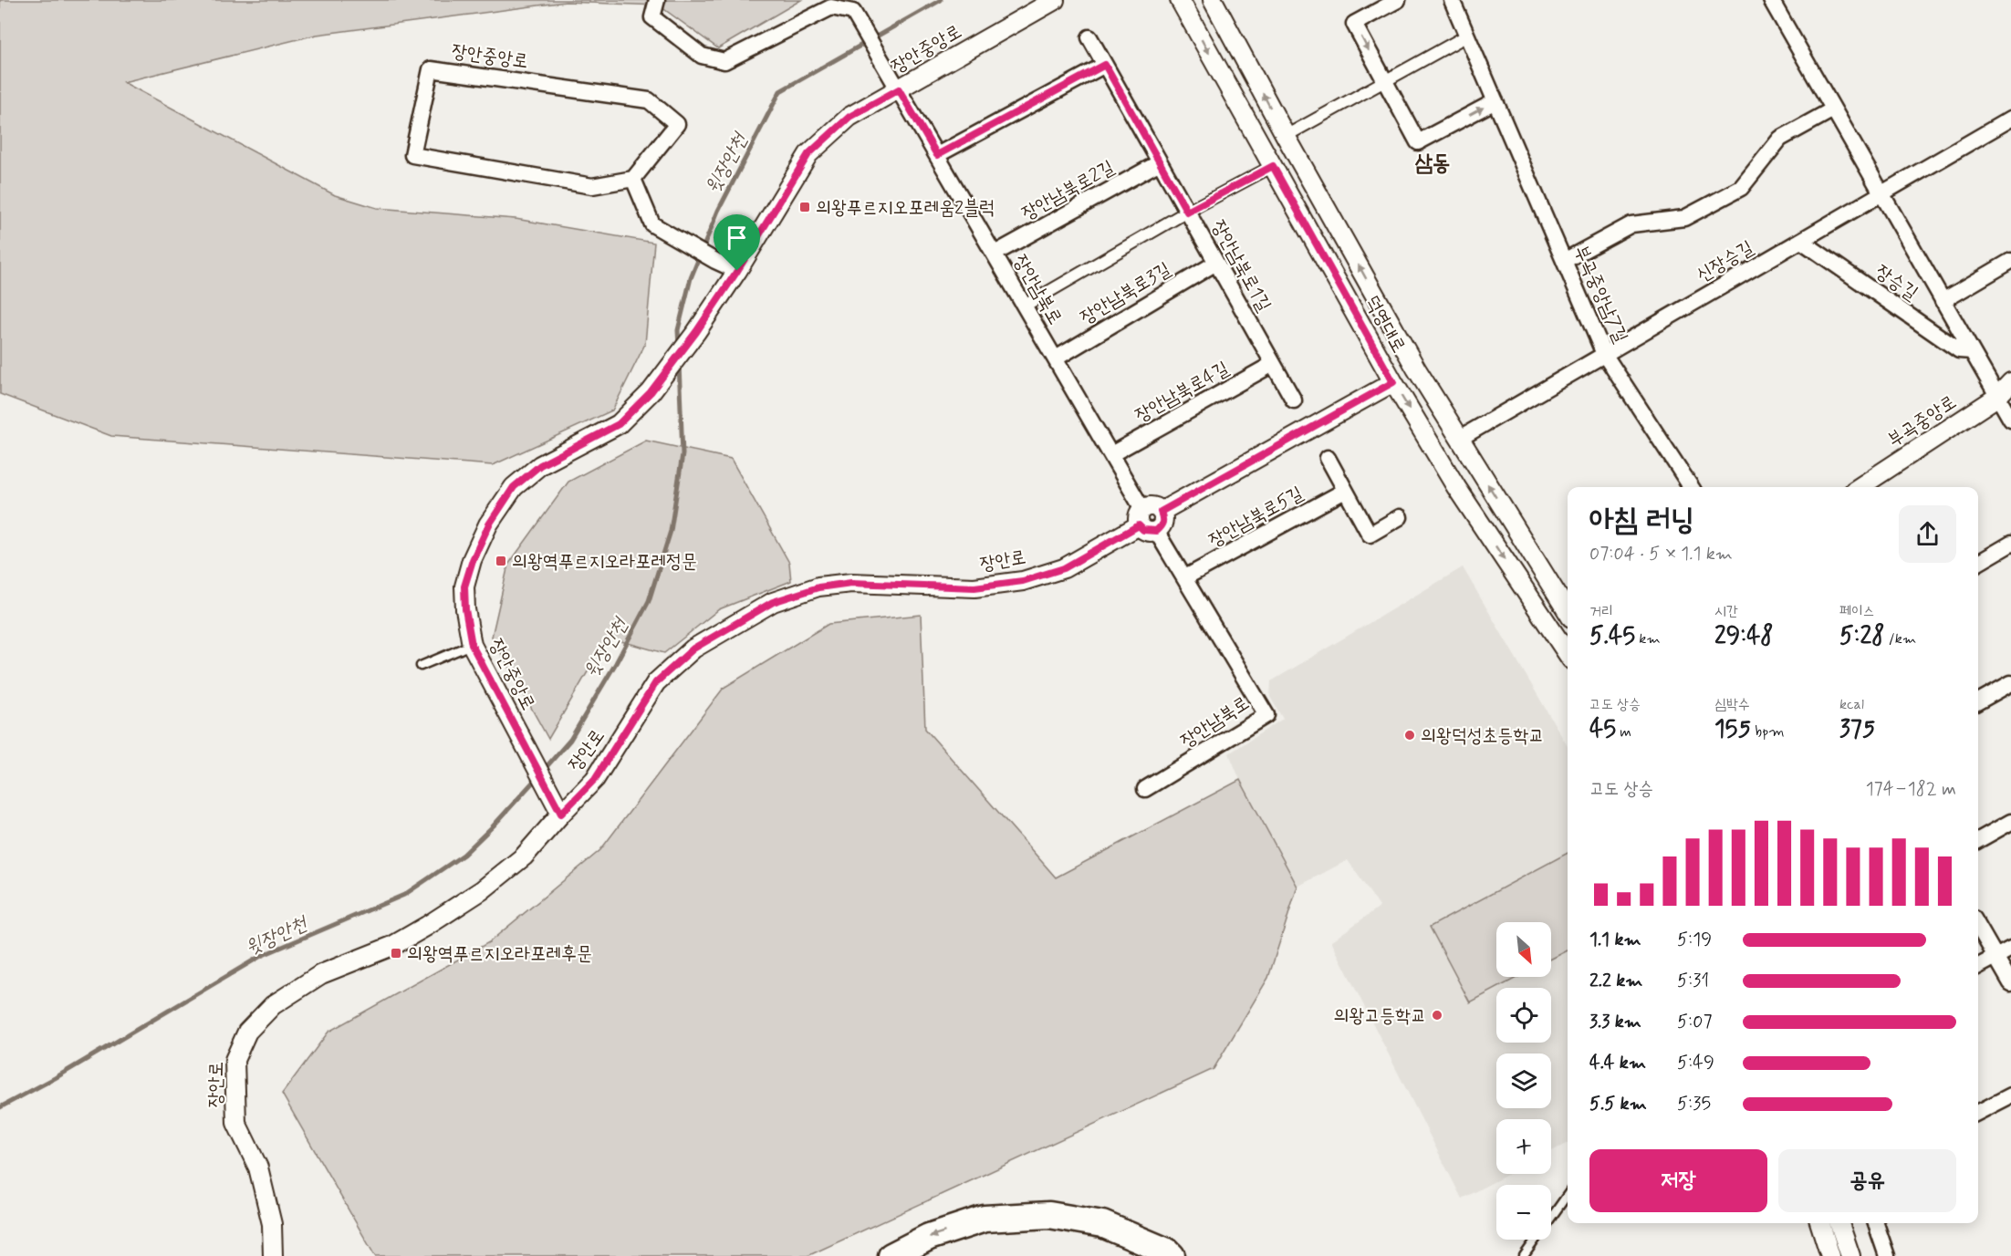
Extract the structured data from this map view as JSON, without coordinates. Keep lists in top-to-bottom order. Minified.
{"streets":{"street":["장안중앙로","장안남북로2길","신장승길","장안남북로1길","장승길","장안남북로","장안남북로3길","부곡중앙남7길","덕영대로","장안남북로4길","부곡중앙로","장안남북로5길","장안로"]},"crossings":[["장안중앙로","장안남북로"],["장안중앙로","장안로"],["장안남북로2길","장안남북로1길"],["장안남북로2길","장안남북로"],["신장승길","장승길"],["신장승길","부곡중앙남7길"],["신장승길","덕영대로"],["장안남북로1길","장안남북로3길"],["장안남북로1길","장안남북로4길"],["장승길","부곡중앙로"],["장안남북로","장안남북로3길"],["장안남북로","장안남북로4길"],["장안남북로","장안남북로5길"],["장안남북로","장안로"]],"districts":["삼동"],"water":["윗장안천"],"places":{"transit":["의왕푸르지오포레움2블럭","의왕역푸르지오라포레정문","의왕역푸르지오라포레후문"],"other":["의왕덕성초등학교","의왕고등학교"]},"north":"bottom right","page":{"heading":["아침 러닝","07:04 · 5 × 1.1 km"],"stats":[["거리","5.45 km"],["시간","29:48"],["페이스","5:28 /km"],["고도 상승","45 m"],["심박수","155 bpm"],["kcal","375"]],"chart":["고도 상승","174–182 m"],"list":[{"name":"1.1 km","note":"5:19"},{"name":"2.2 km","note":"5:31"},{"name":"3.3 km","note":"5:07"},{"name":"4.4 km","note":"5:49"},{"name":"5.5 km","note":"5:35"}],"map_buttons":["+","−"],"buttons":["저장","공유"]}}
